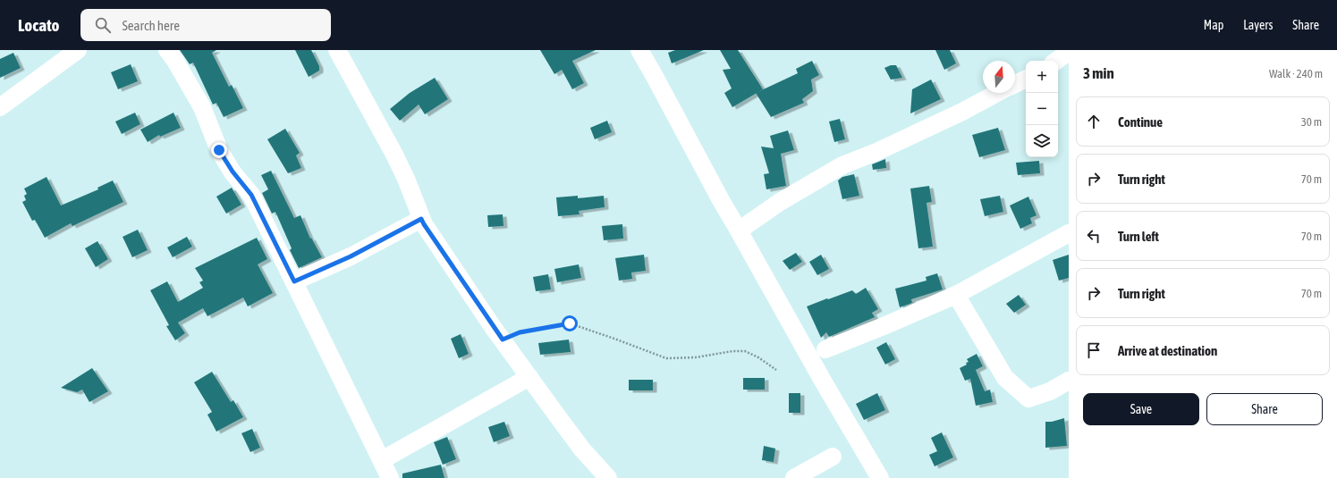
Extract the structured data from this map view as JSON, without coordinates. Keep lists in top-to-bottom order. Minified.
{"north":"top","page":{"header":"Locato","search":"Search here","nav":["Map","Layers","Share"],"heading":["3 min","Walk · 240 m"],"map_buttons":["+","−"],"list":[["Continue","30 m"],["Turn right","70 m"],["Turn left","70 m"],["Turn right","70 m"],"Arrive at destination"],"buttons":["Save","Share"]}}
